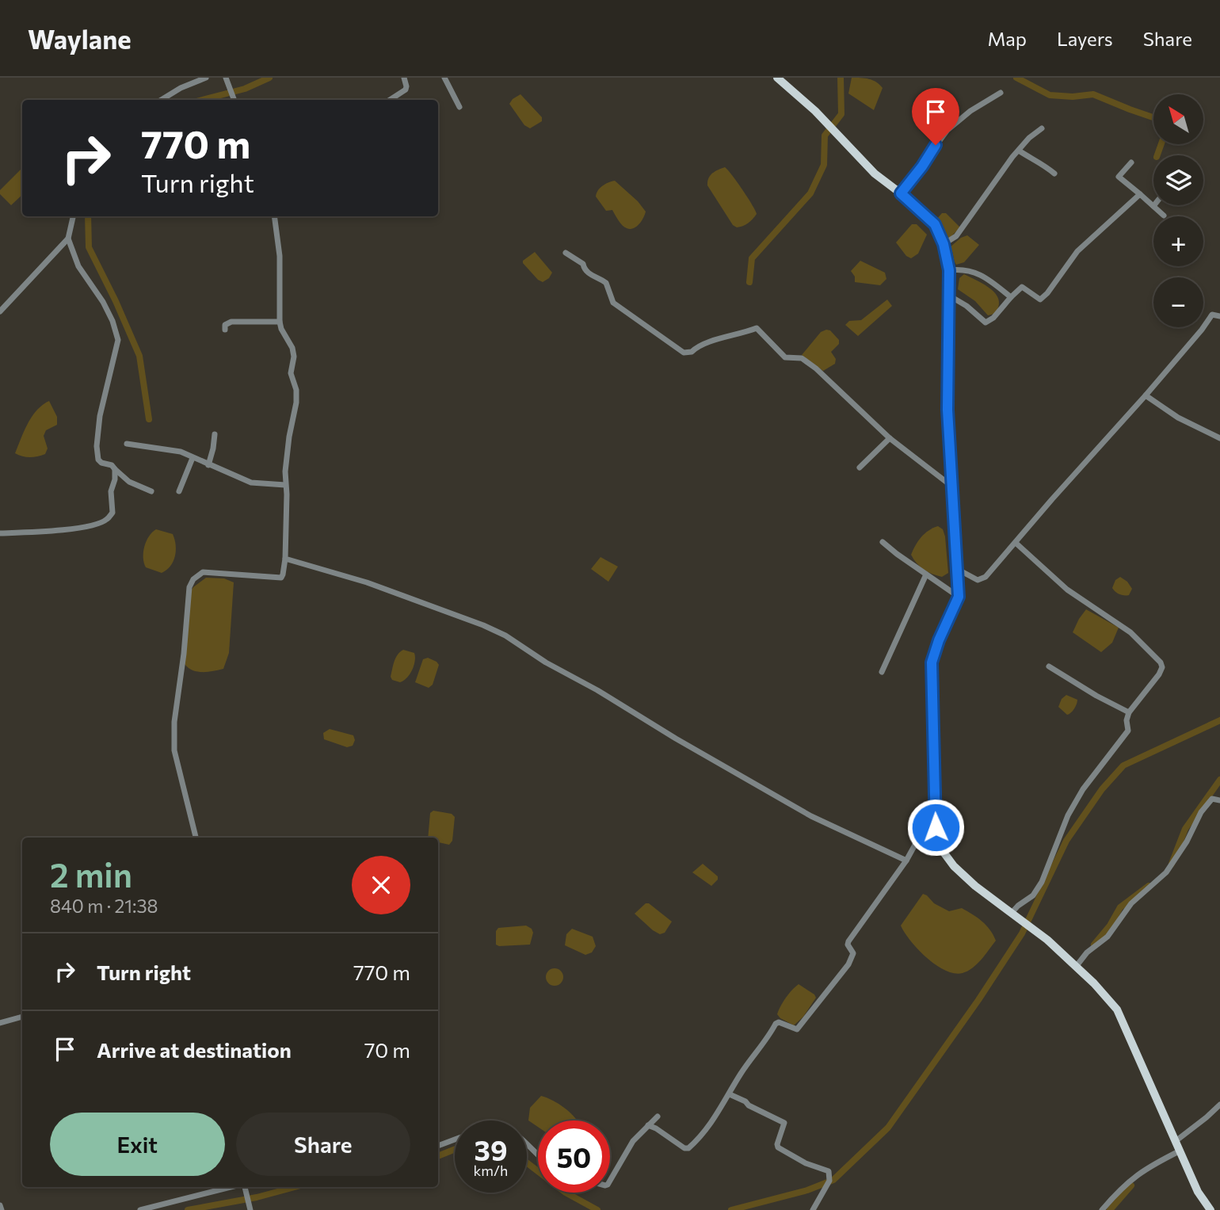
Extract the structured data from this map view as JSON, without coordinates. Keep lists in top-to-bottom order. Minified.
{"north":"top left","page":{"header":"Waylane","nav":["Map","Layers","Share"],"map_buttons":["+","−"],"turn":["770 m","Turn right"],"heading":["2 min","840 m · 21:38"],"list":[{"name":"Turn right","value":"770 m"},{"name":"Arrive at destination","value":"70 m"}],"buttons":["Exit","Share"],"speed":"39 km/h","limit":"50"}}
